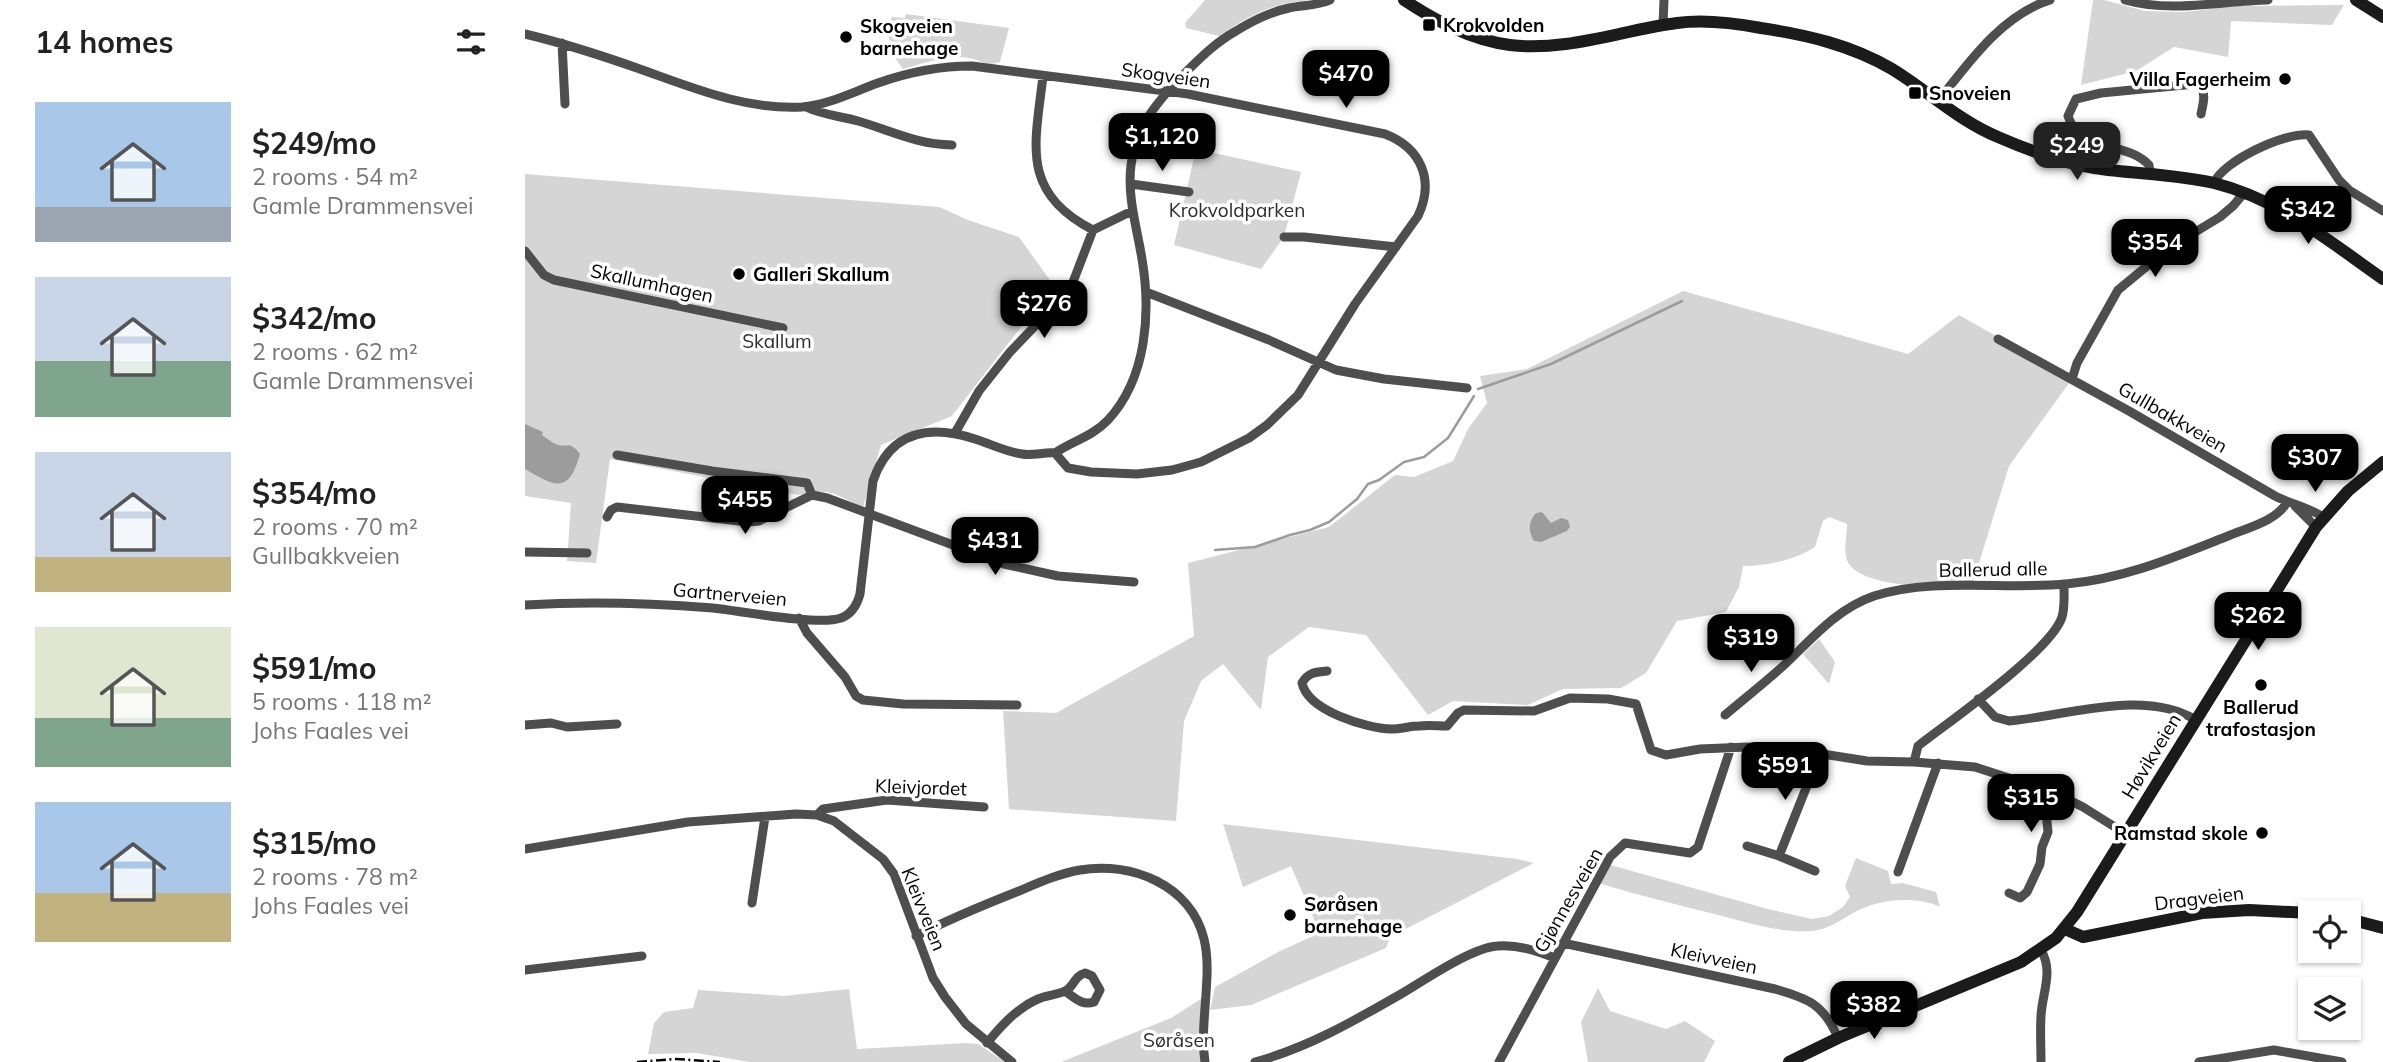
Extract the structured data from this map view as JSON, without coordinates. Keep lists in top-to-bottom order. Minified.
{"streets":{"main road":["Høvikveien","Dragveien"],"street":["Skogveien","Skallumhagen","Gullbakkveien","Ballerud alle","Gartnerveien","Kleivjordet","Gjønnesveien","Kleivveien"]},"crossings":[["Gullbakkveien","Ballerud alle"],["Gullbakkveien","Høvikveien"],["Høvikveien","Dragveien"],["Høvikveien","Kleivveien"],["Kleivjordet","Kleivveien"],["Gjønnesveien","Kleivveien"]],"parks":["Krokvoldparken","Skallum","Søråsen"],"places":{"transit":["Krokvolden","Snoveien"],"other":["Skogveien barnehage","Villa Fagerheim","Galleri Skallum","Ballerud trafostasjon","Ramstad skole","Søråsen barnehage"]},"page":{"heading":"14 homes","price":["$470","$1,120","$249","$342","$354","$276","$307","$455","$431","$262","$319","$591","$315","$382"],"list":[{"name":"$249/mo","note":"2 rooms · 54 m² · Gamle Drammensvei"},{"name":"$342/mo","note":"2 rooms · 62 m² · Gamle Drammensvei"},{"name":"$354/mo","note":"2 rooms · 70 m² · Gullbakkveien"},{"name":"$591/mo","note":"5 rooms · 118 m² · Johs Faales vei"},{"name":"$315/mo","note":"2 rooms · 78 m² · Johs Faales vei"}]}}
